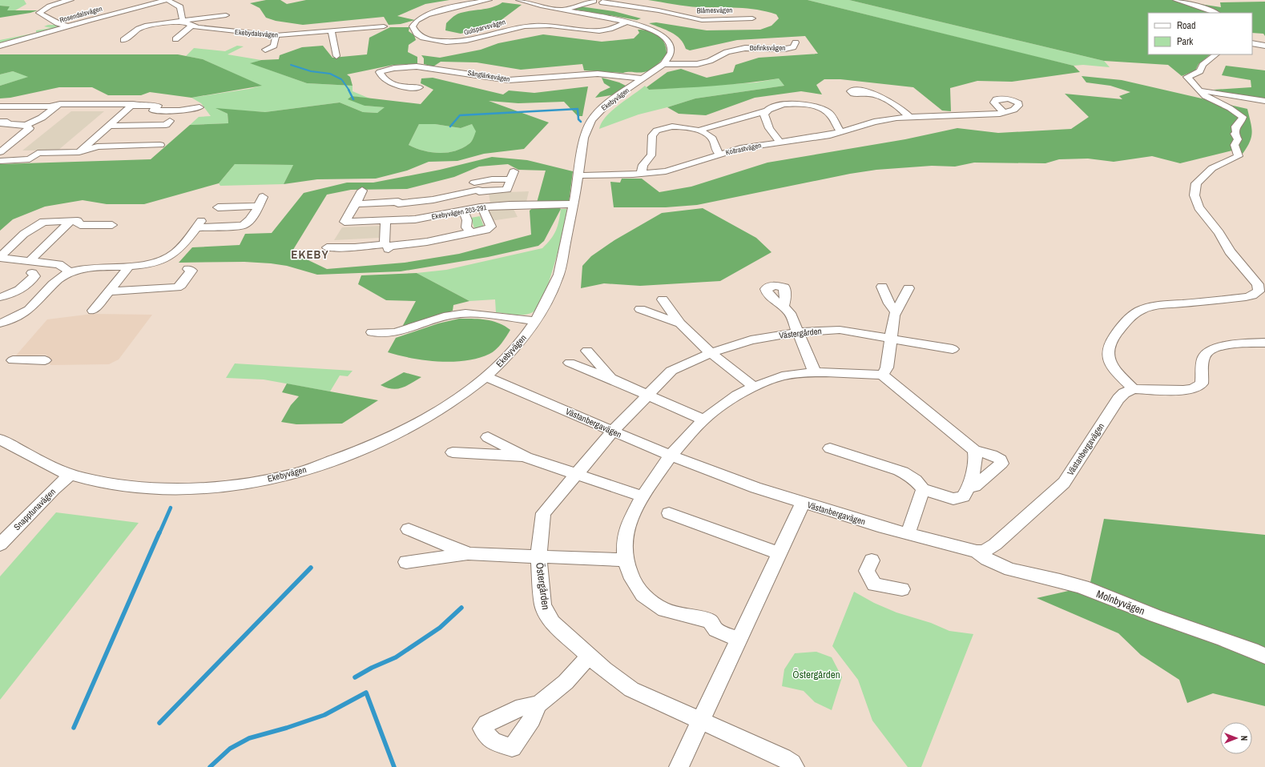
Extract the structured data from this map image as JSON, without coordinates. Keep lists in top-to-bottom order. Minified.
{"streets":{"street":["Blåmesvägen","Rosendalsvägen","Gulsparvsvägen","Ekebydalsvägen","Bofinksvägen","Sånglärkevägen","Ekebyvägen","Koltrastvägen","Ekebyvägen 203-291","Västergården","Västanbergavägen","Snapptunavägen","Östergården","Molnbyvägen"]},"crossings":[["Blåmesvägen","Ekebyvägen"],["Gulsparvsvägen","Ekebyvägen"],["Bofinksvägen","Ekebyvägen"],["Sånglärkevägen","Ekebyvägen"],["Ekebyvägen","Koltrastvägen"],["Ekebyvägen","Ekebyvägen 203-291"],["Ekebyvägen","Västanbergavägen"],["Ekebyvägen","Snapptunavägen"],["Västergården","Västanbergavägen"],["Västergården","Östergården"],["Västanbergavägen","Östergården"],["Västanbergavägen","Molnbyvägen"]],"districts":["EKEBY"],"parks":["Östergården"],"legend":["Road","Park"],"north":"right"}
